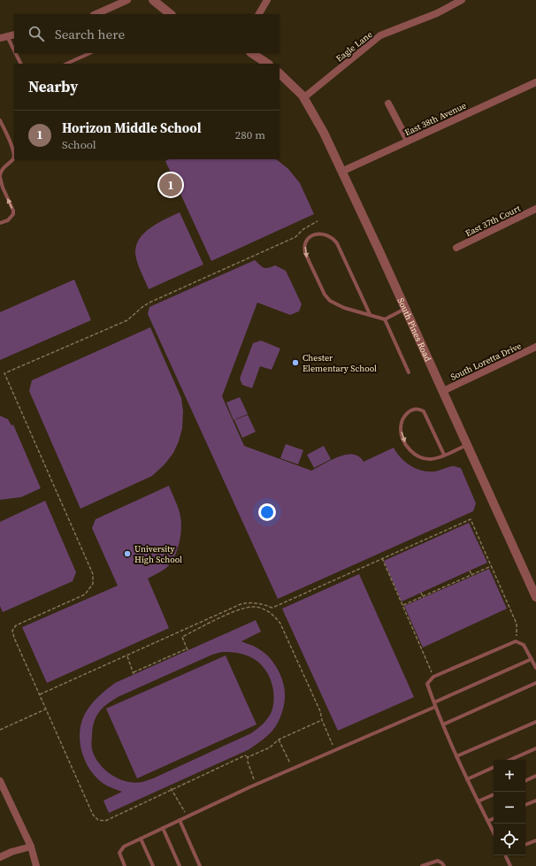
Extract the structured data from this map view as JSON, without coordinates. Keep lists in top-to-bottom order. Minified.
{"streets":{"street":["Eagle Lane","East 38th Avenue","East 37th Court","South Pines Road","South Loretta Drive"]},"crossings":[["Eagle Lane","South Pines Road"],["East 38th Avenue","South Pines Road"],["South Pines Road","South Loretta Drive"]],"places":["Chester Elementary School","University High School"],"page":{"search":"Search here","heading":"Nearby","list":[{"mark":"1","name":"Horizon Middle School","note":"School","value":"280 m"}],"pins":"1","map_buttons":["+","−"]}}
